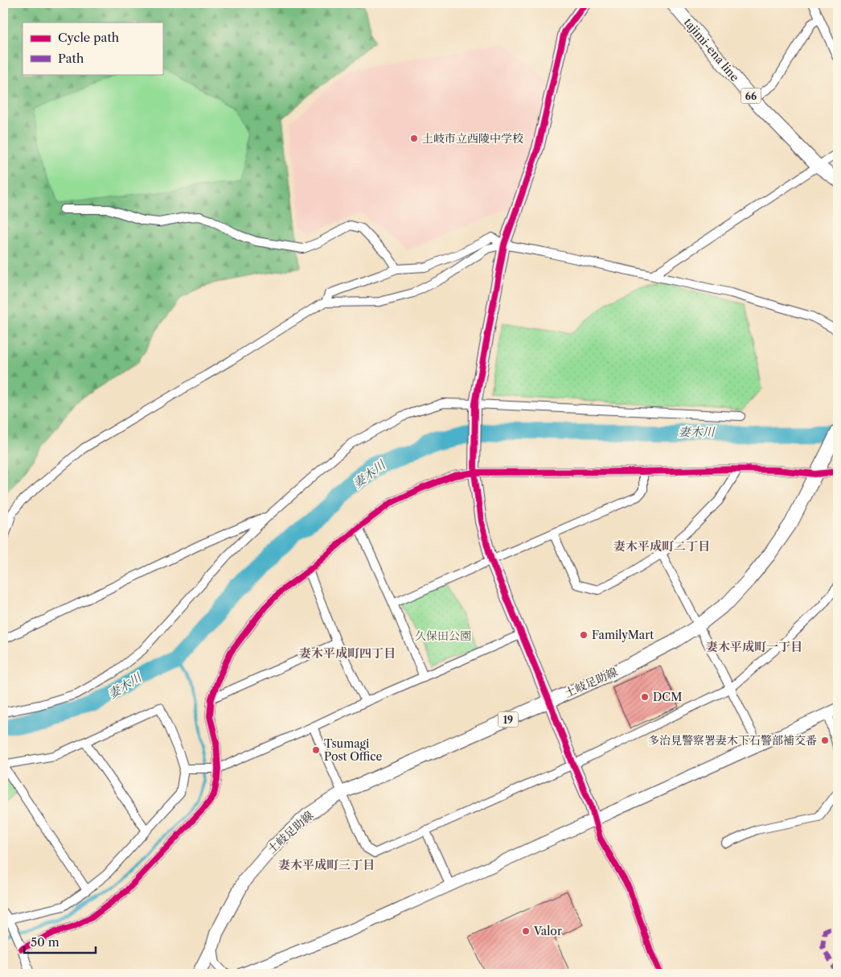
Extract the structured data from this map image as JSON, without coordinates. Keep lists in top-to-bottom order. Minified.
{"streets":{"main road":["tajimi-ena line","66","土岐足助線","19"]},"districts":["妻木平成町二丁目","妻木平成町一丁目","妻木平成町四丁目","妻木平成町三丁目"],"water":["妻木川"],"parks":["久保田公園"],"places":["土岐市立西陵中学校","FamilyMart","DCM","多治見警察署妻木下石警部補交番","Tsumagi Post Office","Valor"],"legend":["Cycle path","Path"],"scale_bar":"50 m"}
